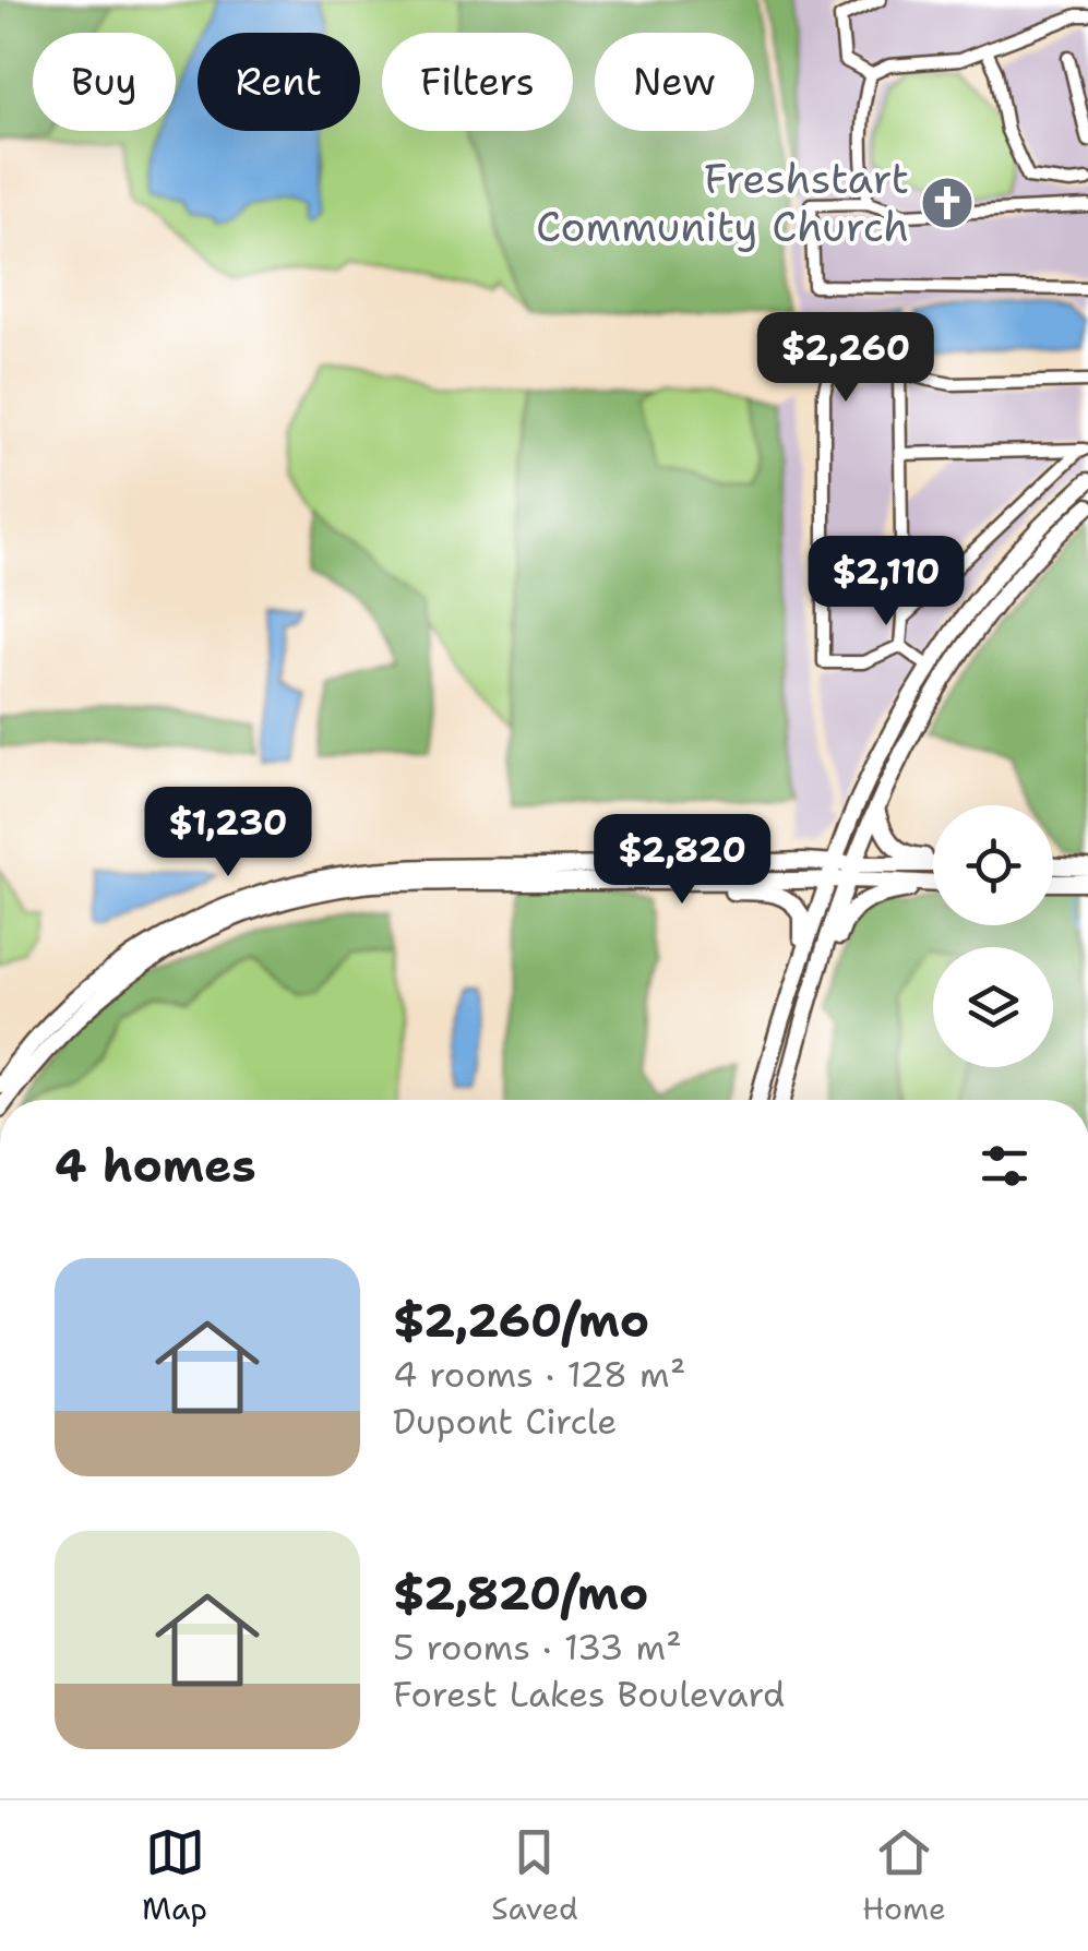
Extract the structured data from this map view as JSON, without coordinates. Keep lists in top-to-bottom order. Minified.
{"places":{"church":["Freshstart Community Church"]},"page":{"chip":["Buy","Rent","Filters","New"],"price":["$2,260","$2,110","$1,230","$2,820"],"heading":"4 homes","list":[{"name":"$2,260/mo","note":"4 rooms · 128 m² · Dupont Circle"},{"name":"$2,820/mo","note":"5 rooms · 133 m² · Forest Lakes Boulevard"}],"tabs":["Map","Saved","Home"]}}
